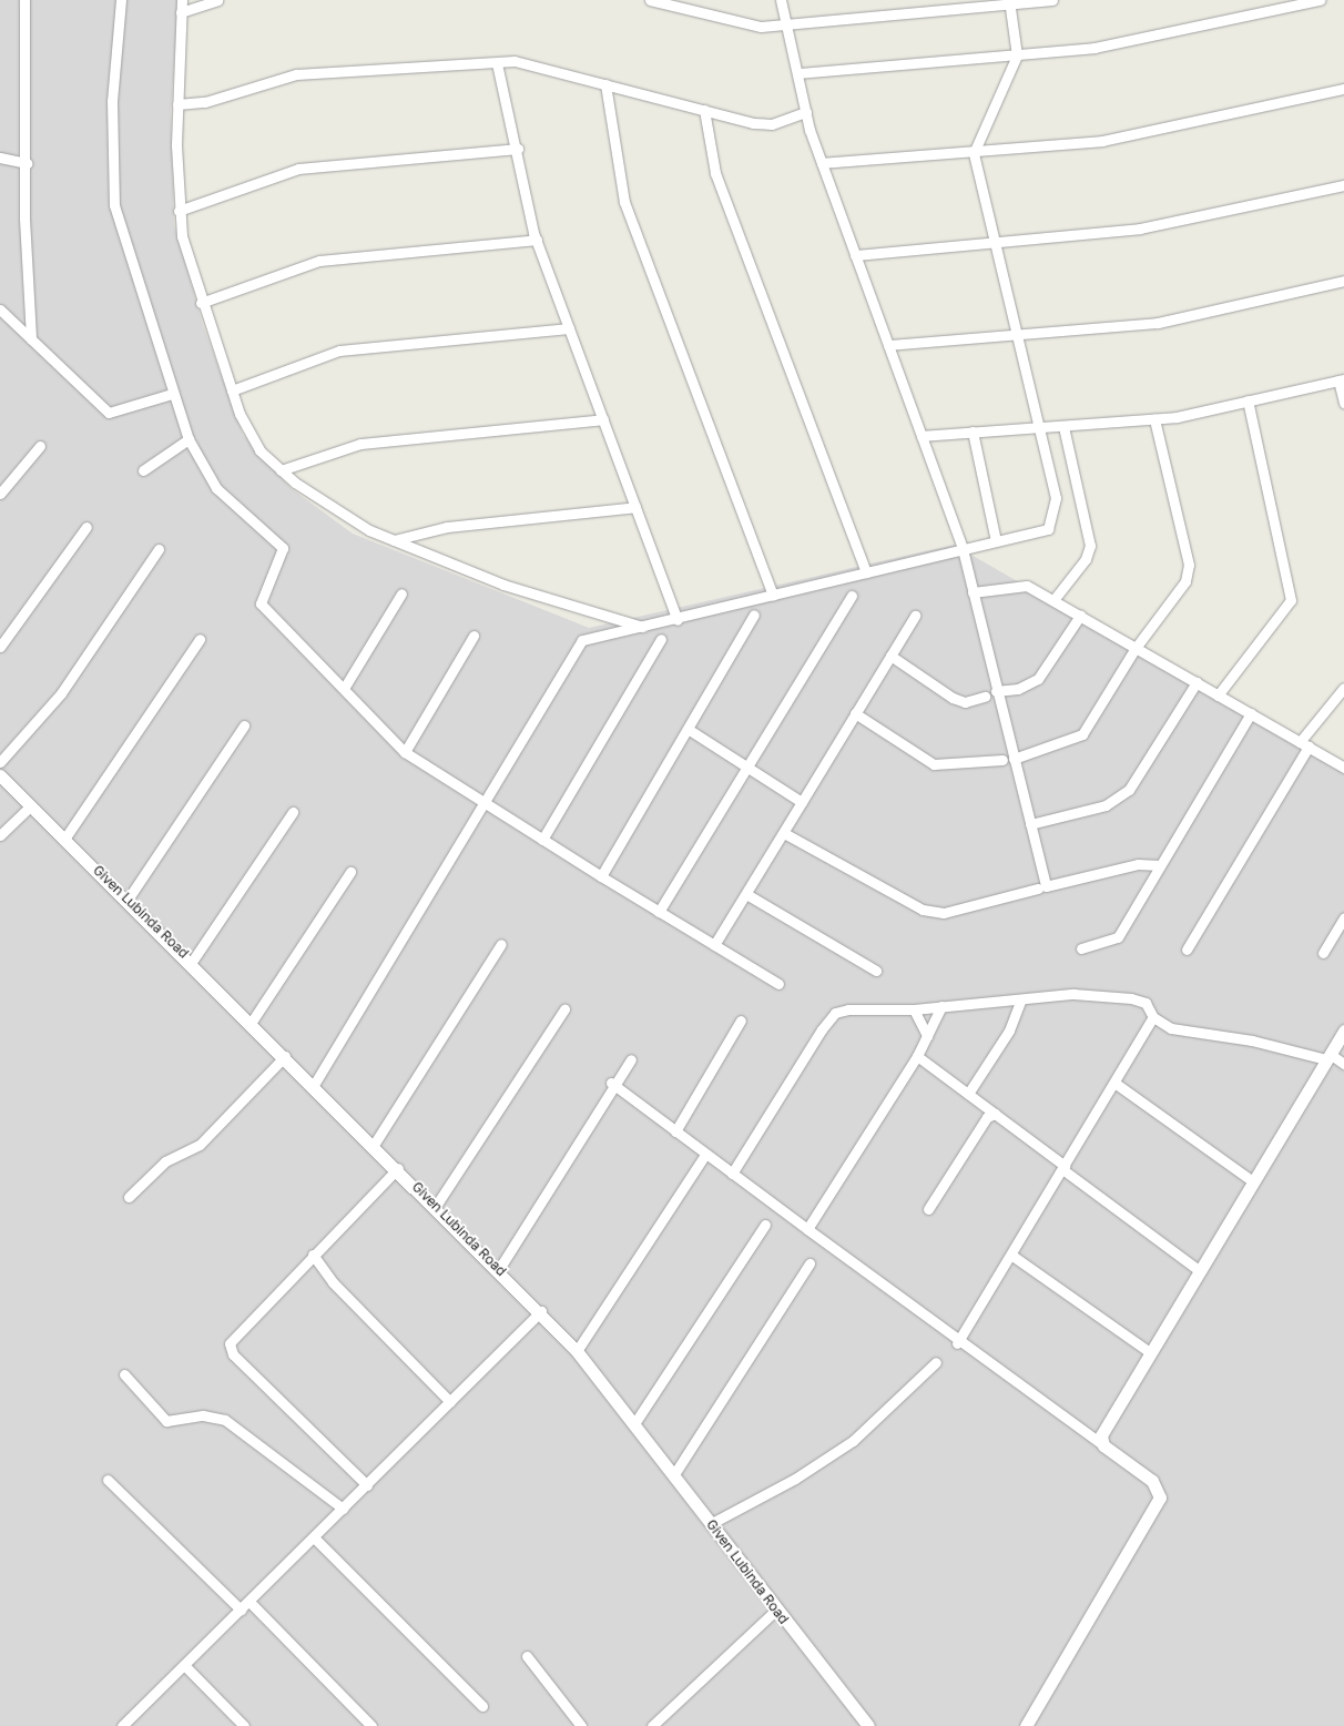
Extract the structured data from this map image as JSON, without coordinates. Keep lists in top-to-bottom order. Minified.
{"streets":{"street":["Given Lubinda Road"]}}
